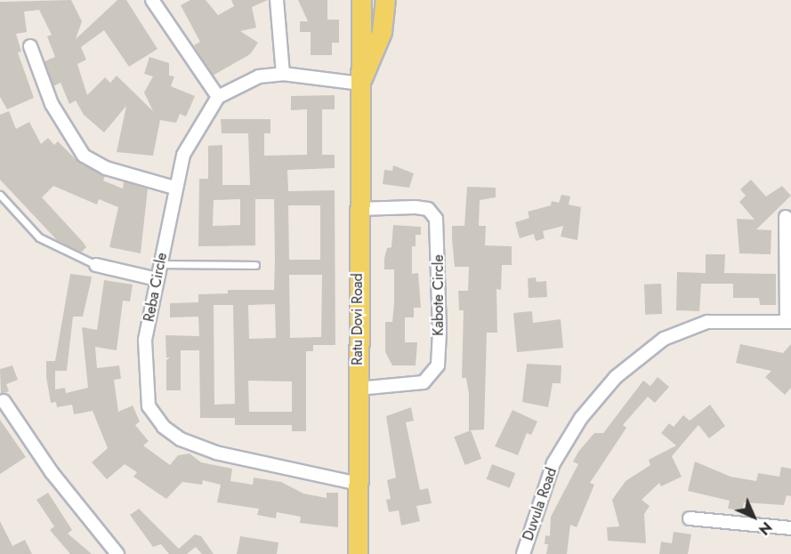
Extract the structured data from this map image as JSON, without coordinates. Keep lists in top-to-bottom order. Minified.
{"streets":{"main road":["Ratu Dovi Road"],"street":["Reba Circle","Kabote Circle","Duvula Road"]},"crossings":[["Reba Circle","Ratu Dovi Road"],["Kabote Circle","Ratu Dovi Road"]],"north":"bottom right"}
